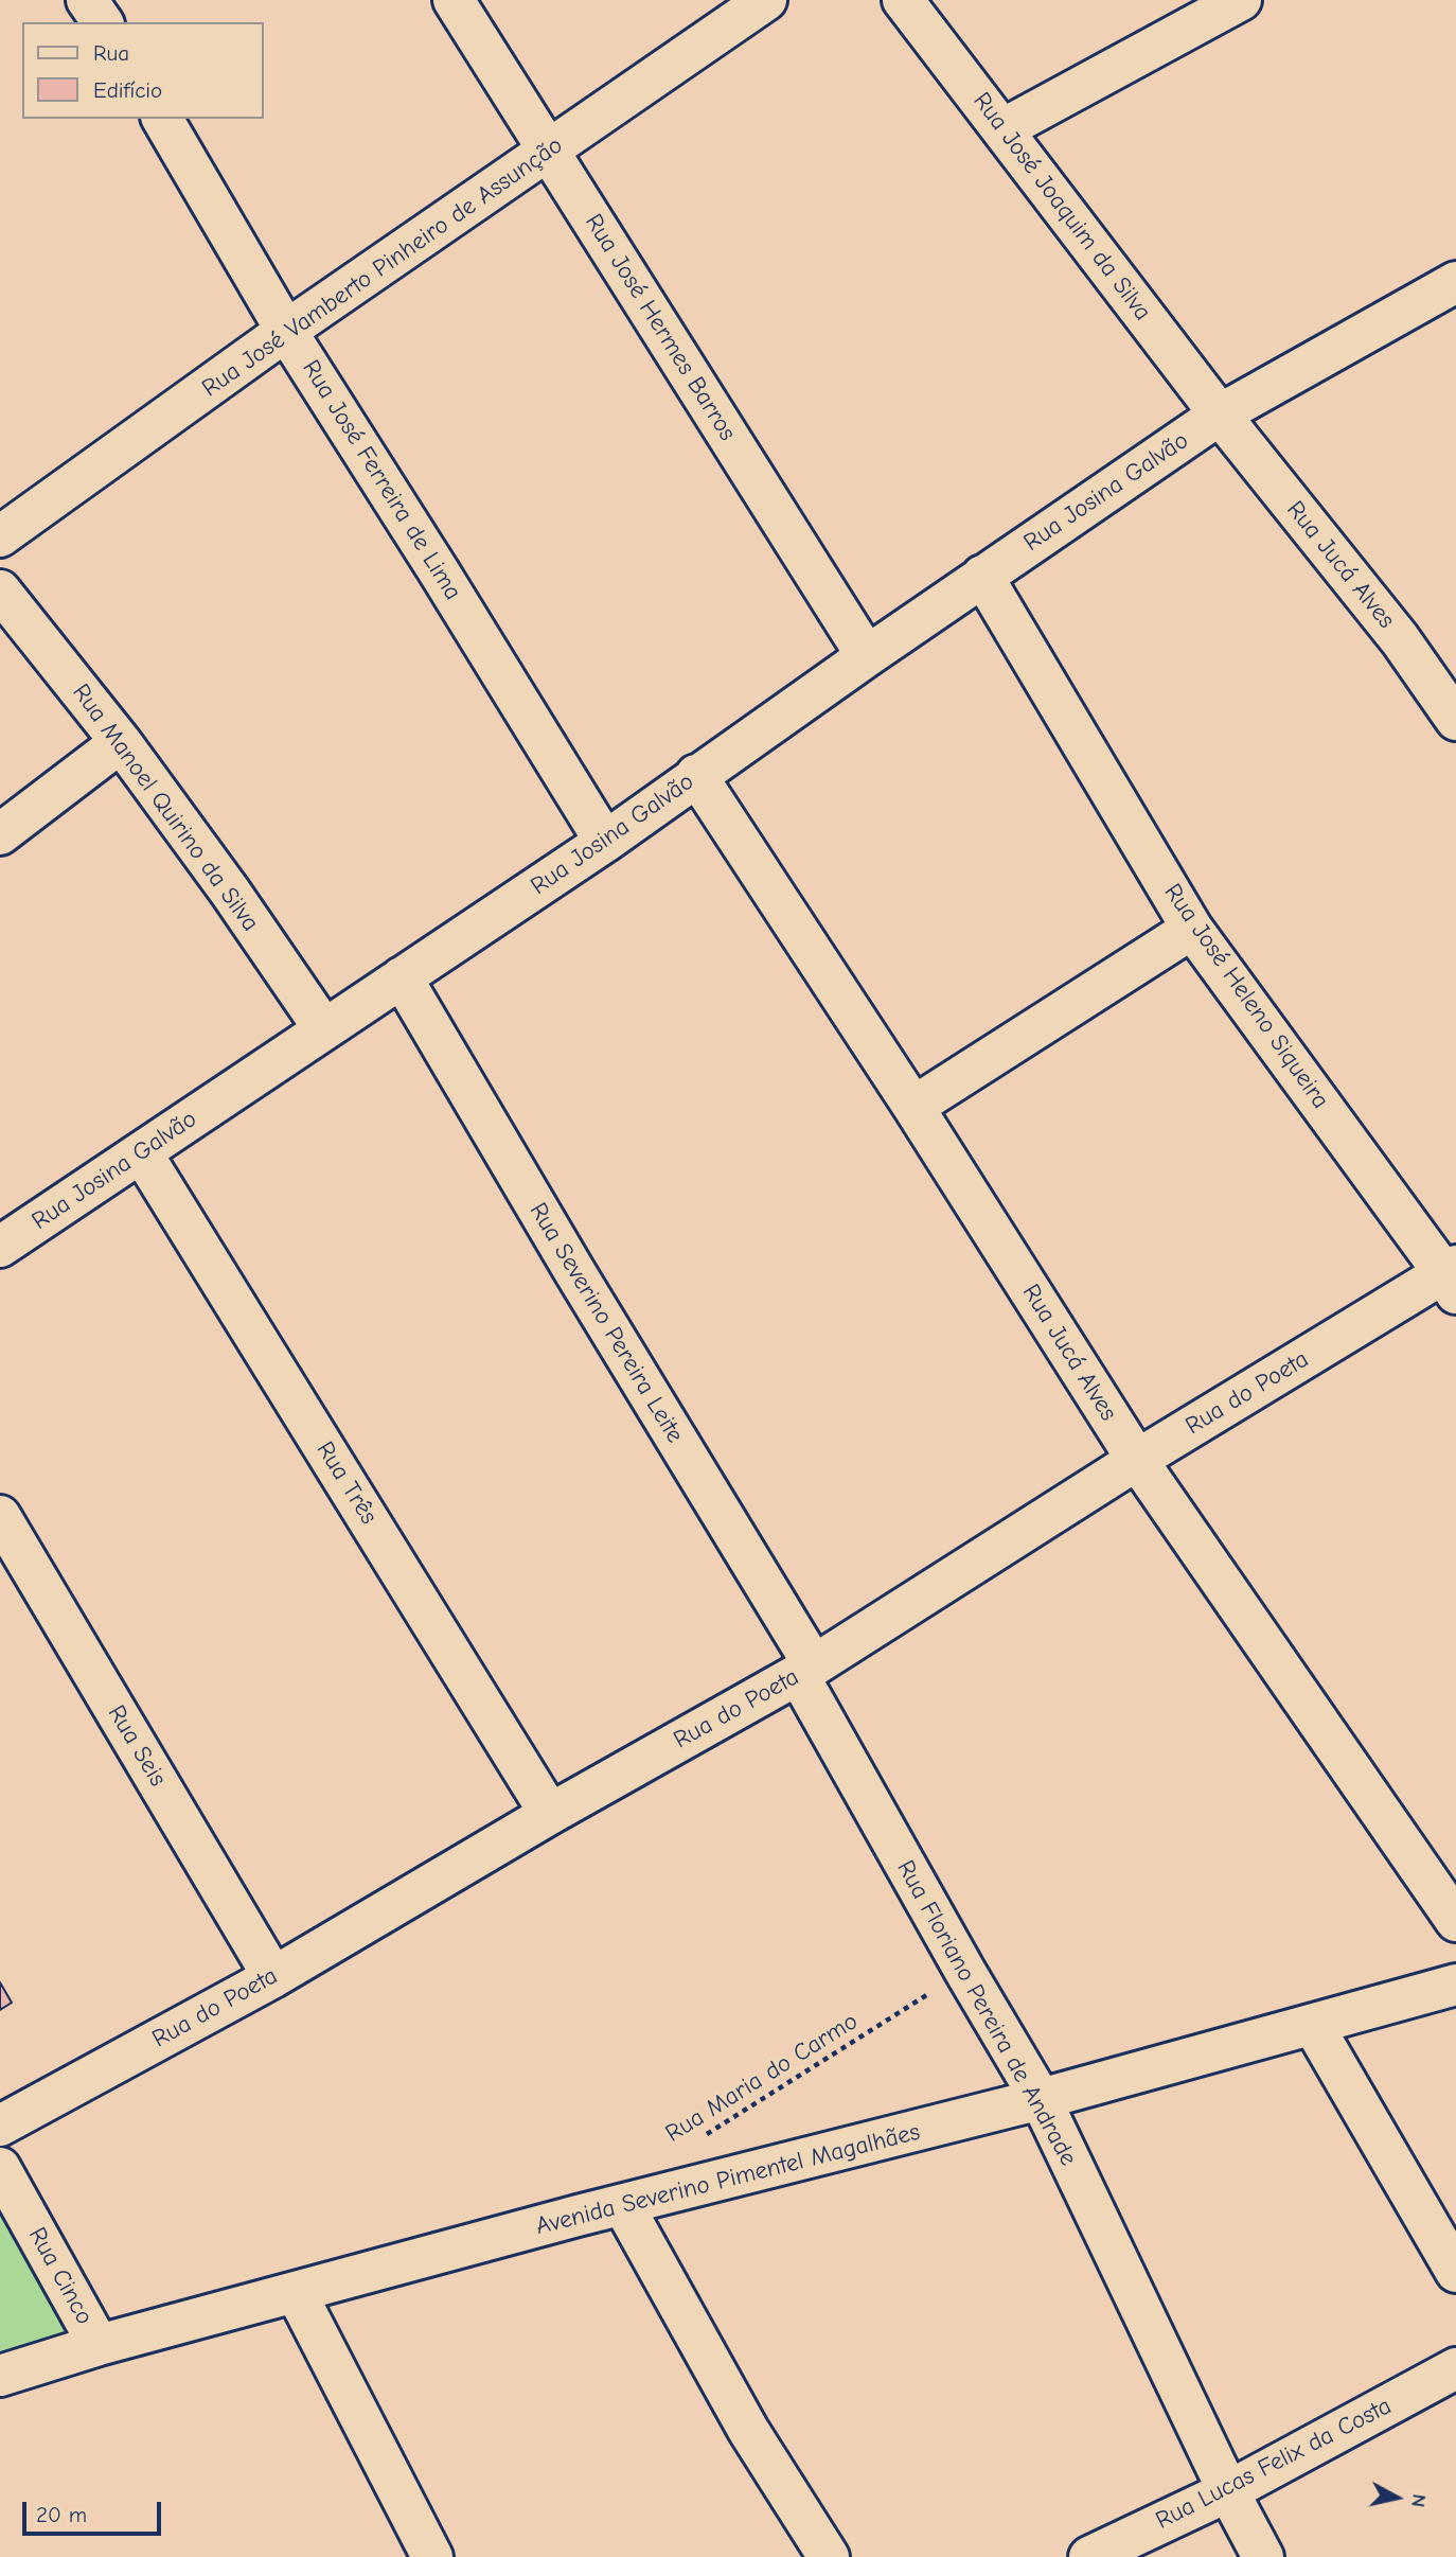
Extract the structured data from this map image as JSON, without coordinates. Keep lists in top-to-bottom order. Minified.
{"streets":{"street":["Rua José Joaquim da Silva","Rua José Vamberto Pinheiro de Assunção","Rua José Hermes Barros","Rua José Ferreira de Lima","Rua Josina Galvão","Rua Jucá Alves","Rua Manoel Quirino da Silva","Rua José Heleno Siqueira","Rua Severino Pereira Leite","Rua do Poeta","Rua Três","Rua Seis","Rua Floriano Pereira de Andrade","Avenida Severino Pimentel Magalhães","Rua Cinco","Rua Lucas Felix da Costa"],"path":["Rua Maria do Carmo"]},"crossings":[["Rua José Joaquim da Silva","Rua Josina Galvão"],["Rua José Joaquim da Silva","Rua Jucá Alves"],["Rua José Vamberto Pinheiro de Assunção","Rua José Hermes Barros"],["Rua José Vamberto Pinheiro de Assunção","Rua José Ferreira de Lima"],["Rua José Hermes Barros","Rua Josina Galvão"],["Rua José Ferreira de Lima","Rua Josina Galvão"],["Rua Josina Galvão","Rua Jucá Alves"],["Rua Josina Galvão","Rua Manoel Quirino da Silva"],["Rua Josina Galvão","Rua José Heleno Siqueira"],["Rua Josina Galvão","Rua Severino Pereira Leite"],["Rua Josina Galvão","Rua Três"],["Rua Jucá Alves","Rua do Poeta"],["Rua José Heleno Siqueira","Rua do Poeta"],["Rua Severino Pereira Leite","Rua do Poeta"],["Rua Severino Pereira Leite","Rua Floriano Pereira de Andrade"],["Rua do Poeta","Rua Três"],["Rua do Poeta","Rua Seis"],["Rua do Poeta","Rua Floriano Pereira de Andrade"],["Rua Floriano Pereira de Andrade","Rua Maria do Carmo"],["Rua Floriano Pereira de Andrade","Avenida Severino Pimentel Magalhães"],["Rua Floriano Pereira de Andrade","Rua Lucas Felix da Costa"],["Avenida Severino Pimentel Magalhães","Rua Cinco"]],"legend":["Rua","Edifício"],"scale_bar":"20 m","north":"right"}
